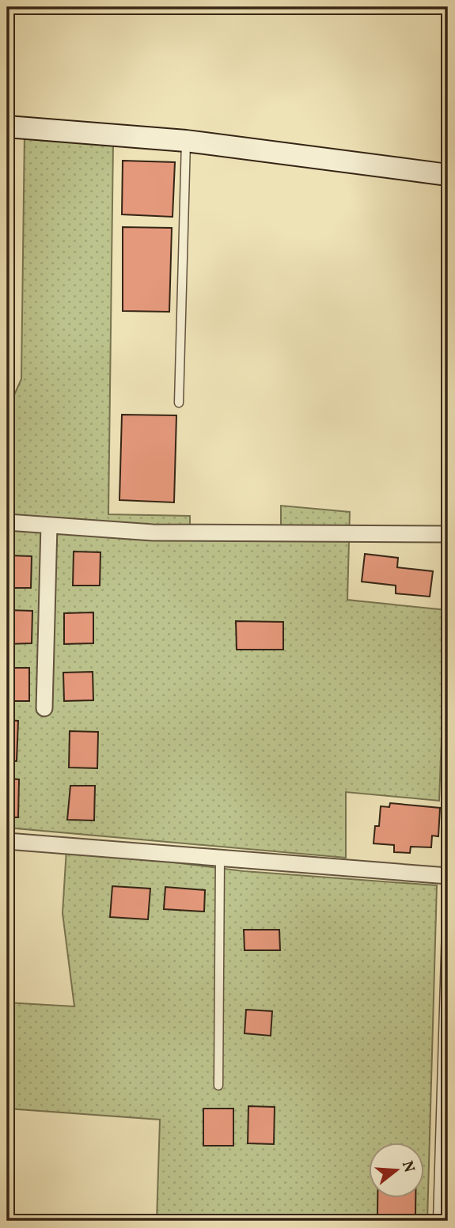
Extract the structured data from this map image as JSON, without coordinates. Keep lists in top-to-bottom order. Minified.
{"north":"right"}
